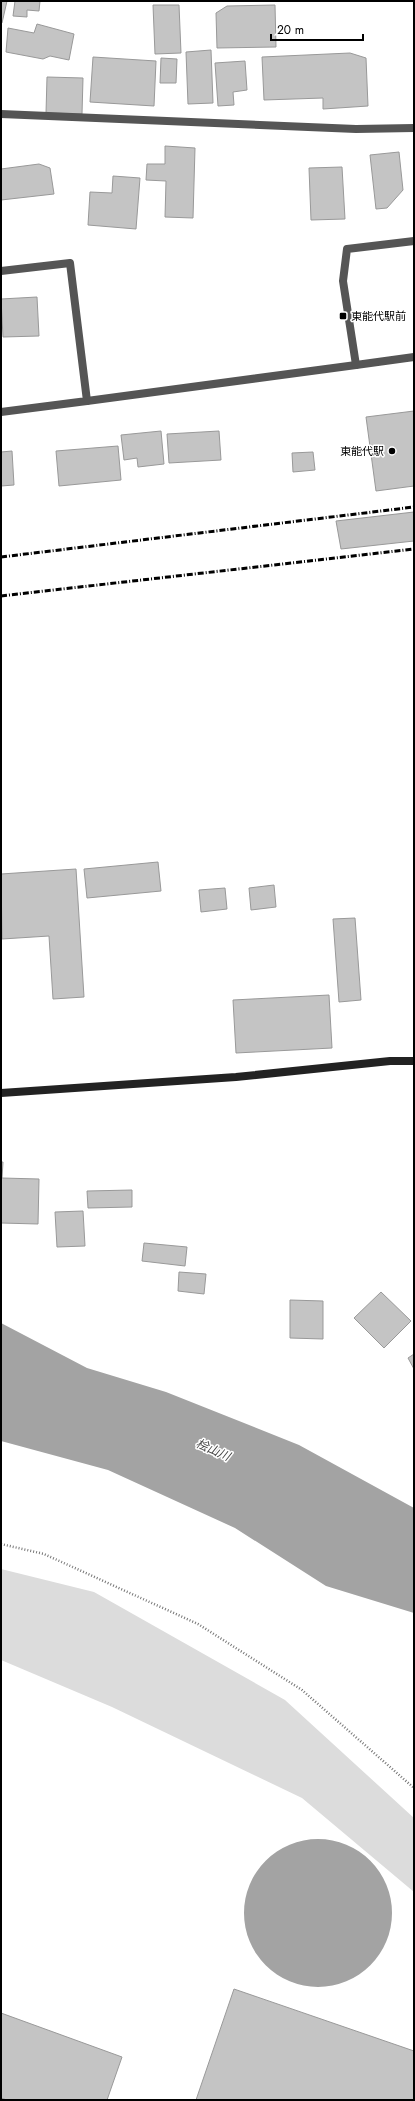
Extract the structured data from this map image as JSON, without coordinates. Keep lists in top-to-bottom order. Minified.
{"water":["桧山川"],"places":{"transit":["東能代駅前"],"other":["東能代駅"]},"scale_bar":"20 m"}
